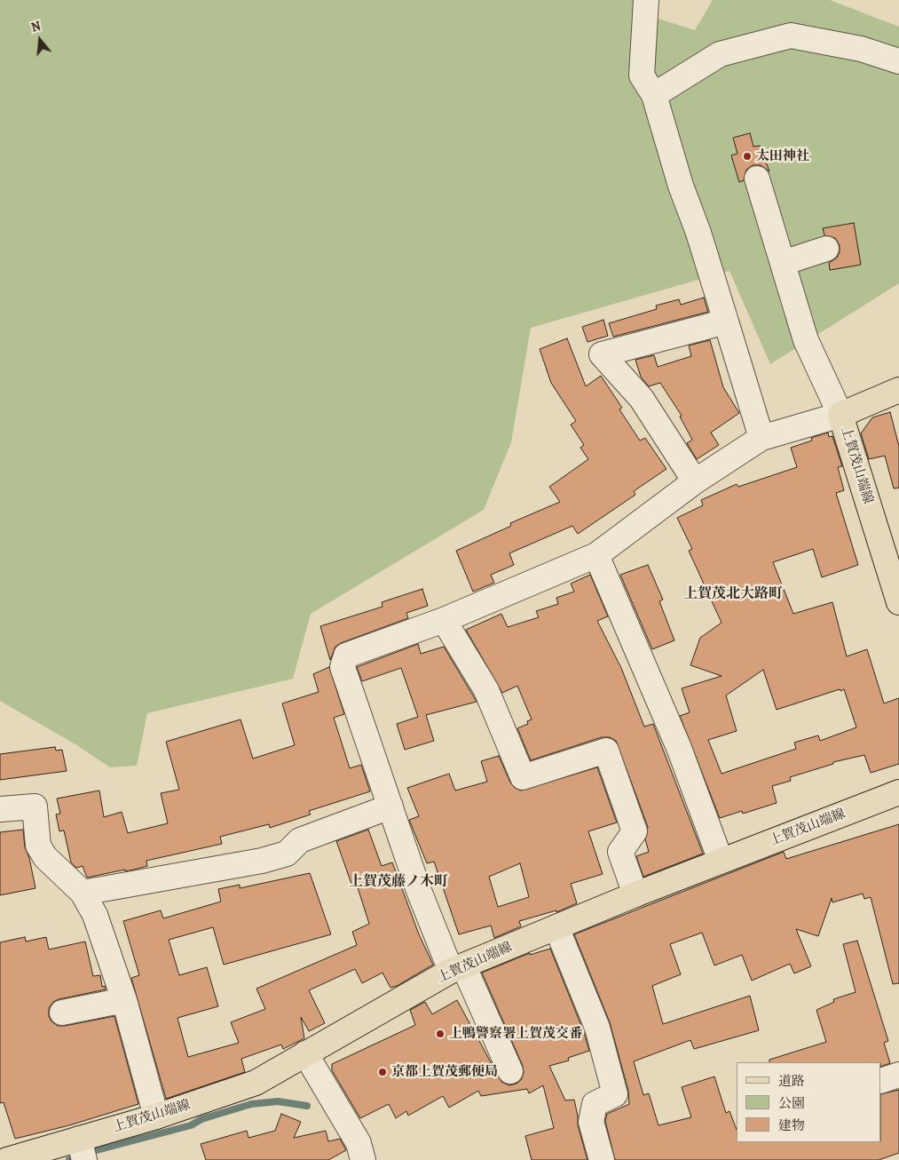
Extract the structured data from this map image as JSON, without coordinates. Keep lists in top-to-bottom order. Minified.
{"streets":{"main road":["上賀茂山端線"]},"districts":["上賀茂北大路町","上賀茂藤ノ木町"],"places":["太田神社","上鴨警察署上賀茂交番","京都上賀茂郵便局"],"legend":["道路","公園","建物"],"north":"top"}
